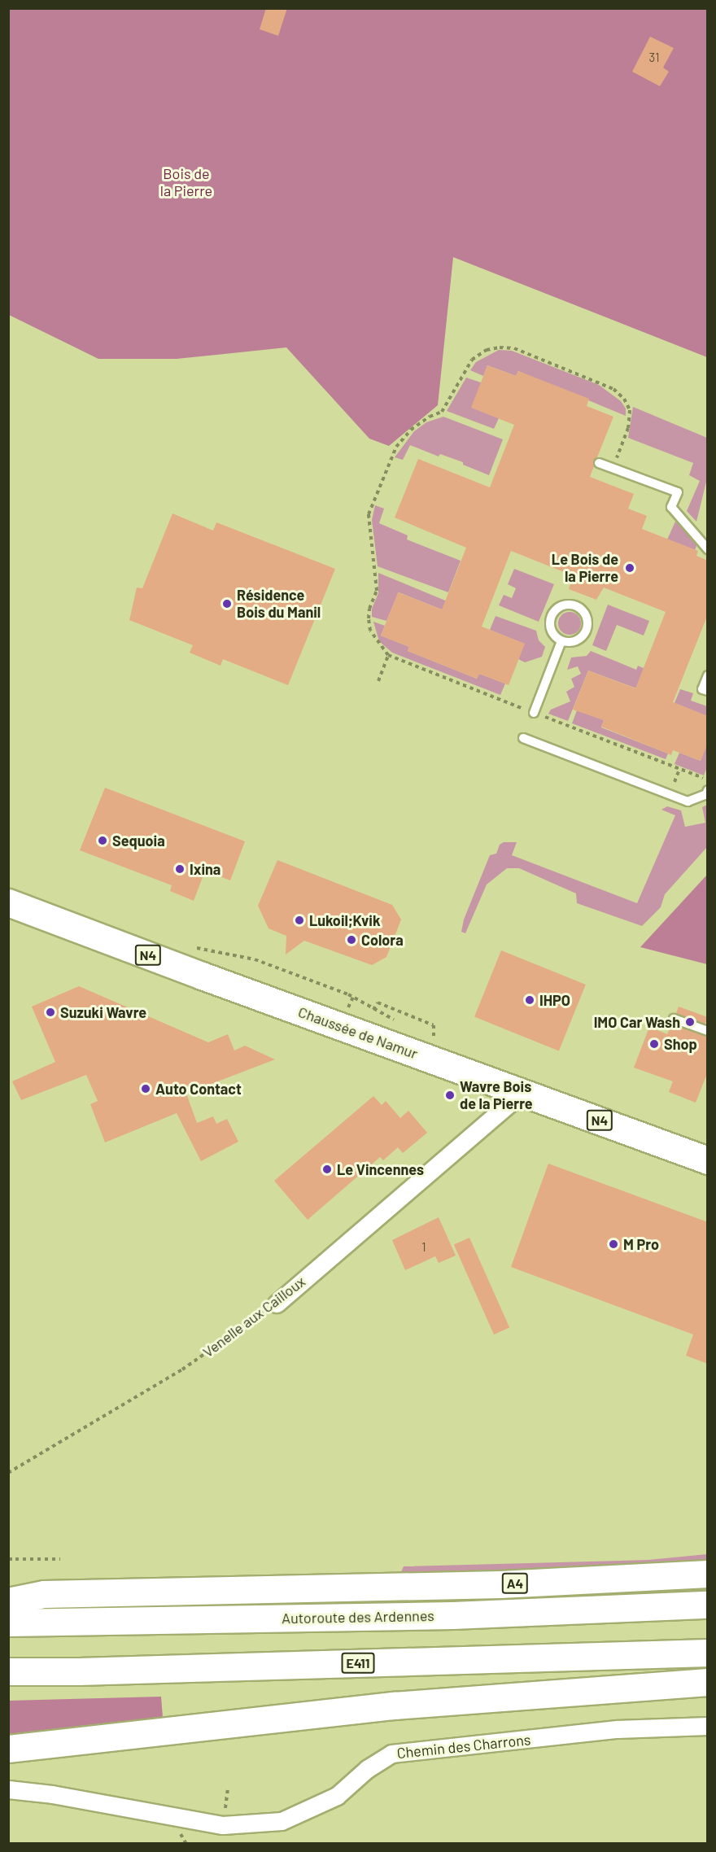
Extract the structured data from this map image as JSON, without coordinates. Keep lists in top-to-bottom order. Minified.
{"streets":{"main road":["N4","Chaussée de Namur","A4","Autoroute des Ardennes","E411"],"street":["Venelle aux Cailloux","Chemin des Charrons"]},"crossings":[["Chaussée de Namur","Venelle aux Cailloux"]],"parks":["Bois de la Pierre"],"places":["Le Bois de la Pierre","Résidence Bois du Manil","Sequoia","Ixina","Lukoil;Kvik","Colora","IHPO","Suzuki Wavre","IMO Car Wash","Shop","Auto Contact","Wavre Bois de la Pierre","Le Vincennes","M Pro"],"house_numbers":["31","1"]}
